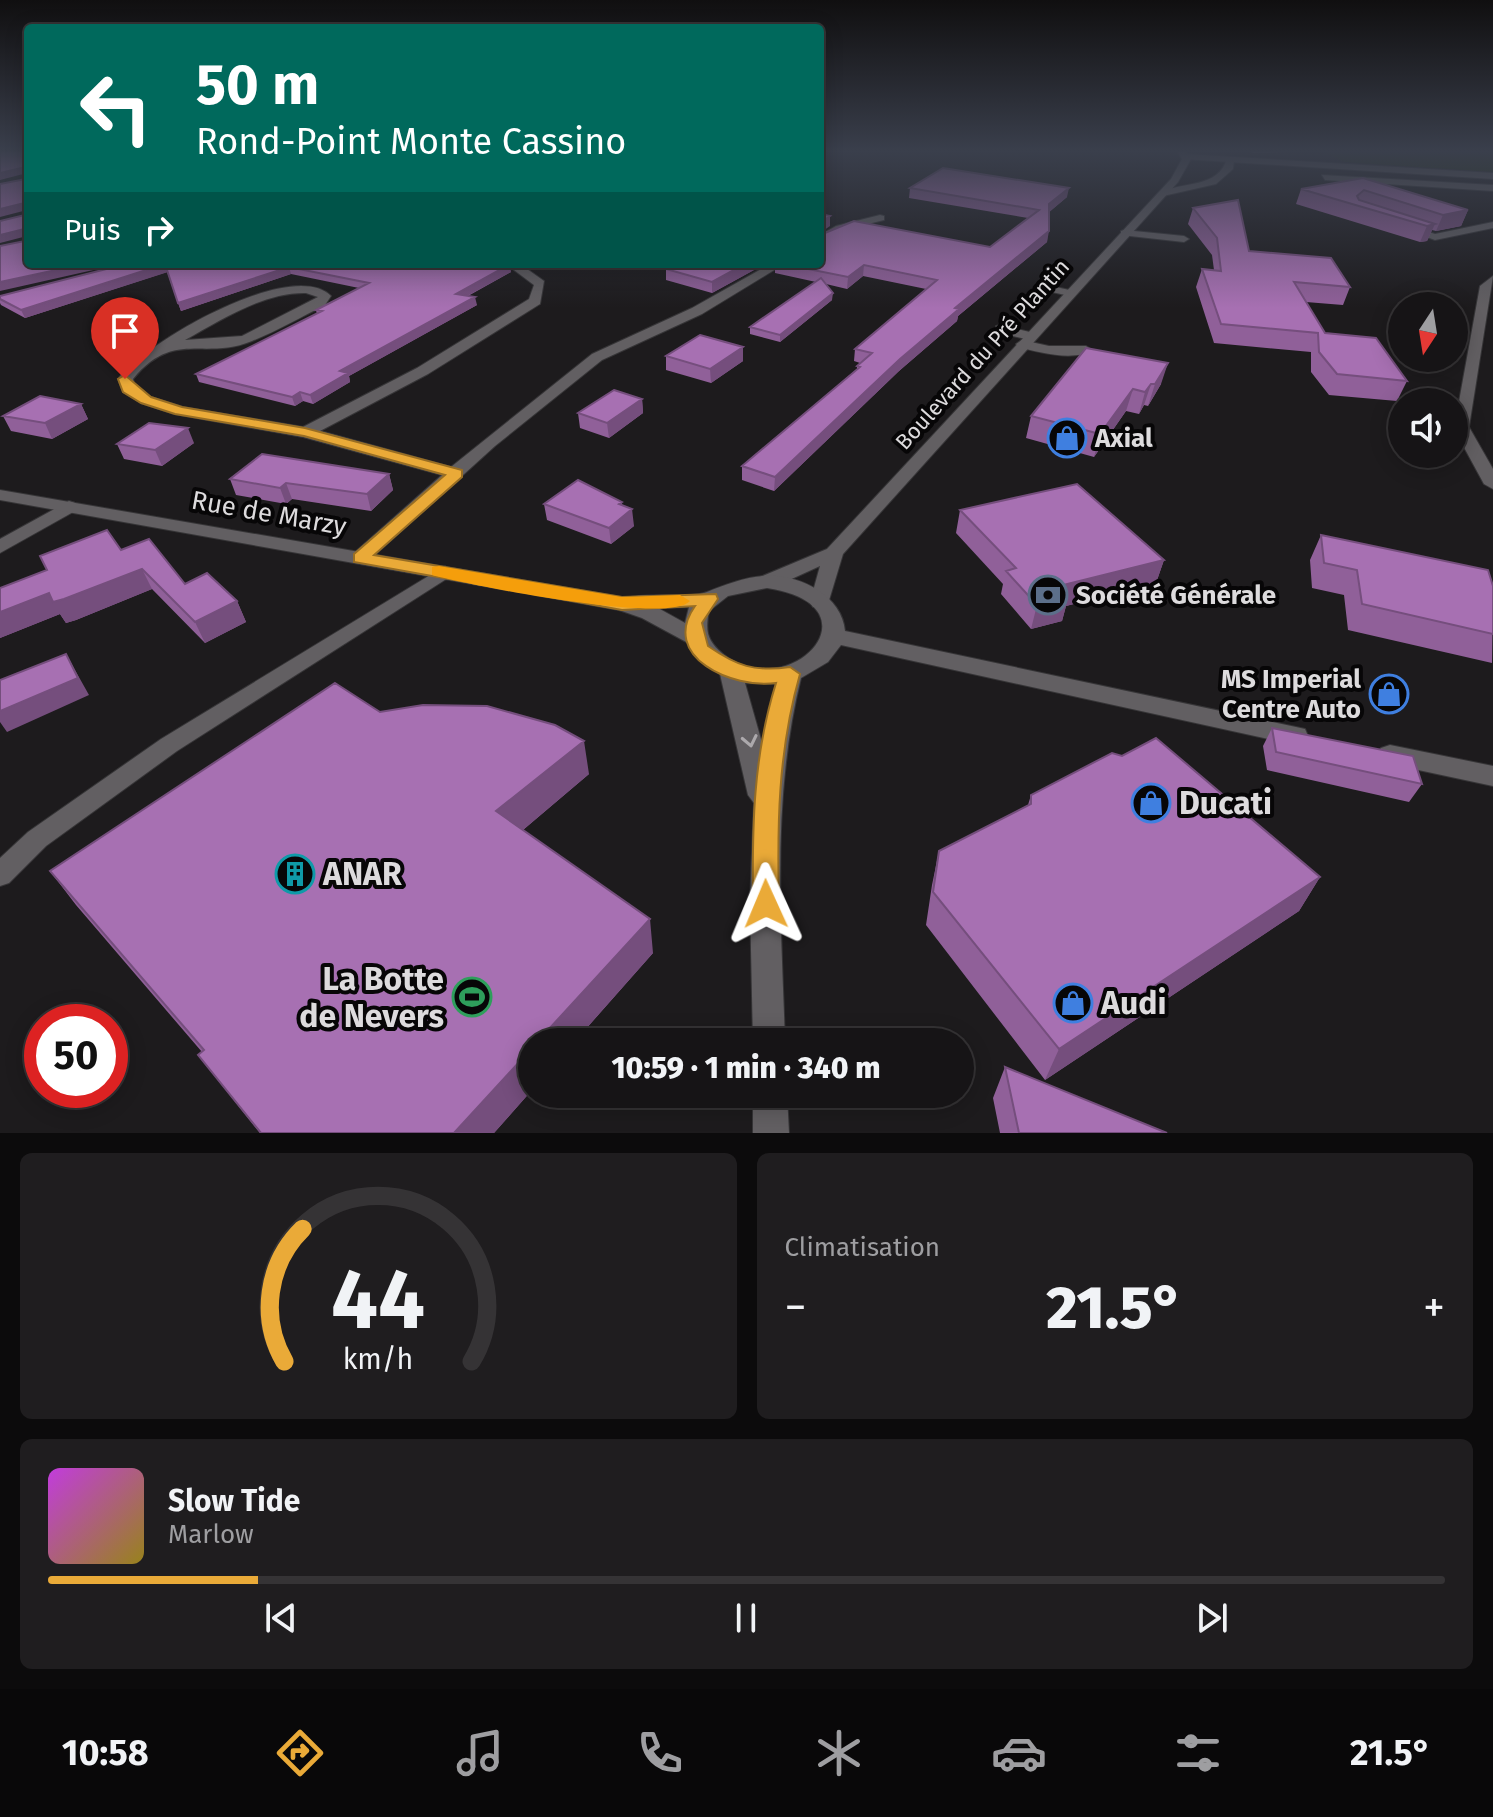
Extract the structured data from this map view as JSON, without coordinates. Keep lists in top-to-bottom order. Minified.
{"streets":{"street":["Boulevard du Pré Plantin","Rue de Marzy"]},"crossings":[["Boulevard du Pré Plantin","Rue de Marzy"]],"places":{"shop":["Axial","MS Imperial Centre Auto","Ducati","Audi"],"bank":["Société Générale"],"building":["ANAR"],"sports":["La Botte de Nevers"]},"north":"bottom","page":{"turn":["50 m","Rond-Point Monte Cassino"],"then":"Puis","limit":"50","trip":"10:59 · 1 min · 340 m","tile":"Climatisation","heat":["−","21.5°","+"],"song":["Slow Tide","Marlow"],"tabs":["10:58","21.5°"],"gauge":["44","km/h"]}}
